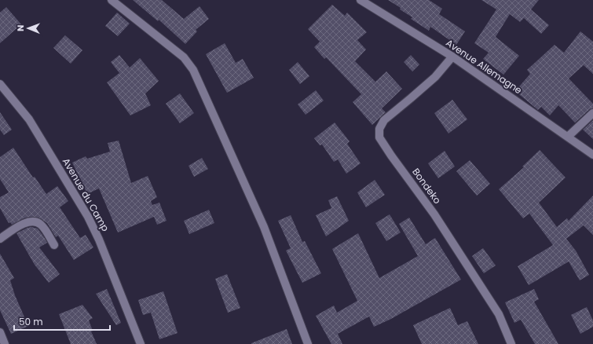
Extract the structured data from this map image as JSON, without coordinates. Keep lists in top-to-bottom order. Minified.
{"streets":{"street":["Avenue Allemagne","Bondeko","Avenue du Camp"]},"crossings":[["Avenue Allemagne","Bondeko"]],"scale_bar":"50 m","north":"left"}
